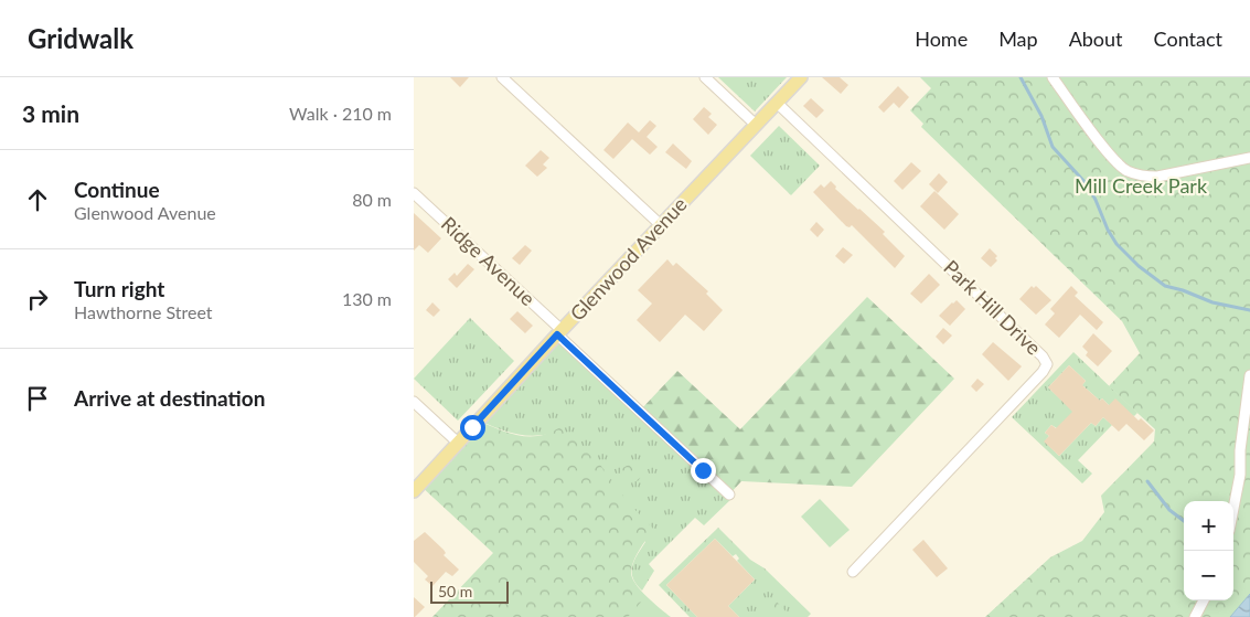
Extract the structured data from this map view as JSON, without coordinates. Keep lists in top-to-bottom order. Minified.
{"streets":{"main road":["Glenwood Avenue"],"street":["Ridge Avenue","Park Hill Drive"]},"crossings":[["Glenwood Avenue","Ridge Avenue"],["Glenwood Avenue","Park Hill Drive"]],"parks":["Mill Creek Park"],"scale_bar":"50 m","page":{"header":"Gridwalk","nav":["Home","Map","About","Contact"],"heading":["3 min","Walk · 210 m"],"list":[["Continue","Glenwood Avenue","80 m"],["Turn right","Hawthorne Street","130 m"],"Arrive at destination"],"map_buttons":["+","−"],"scale":"50 m"}}
